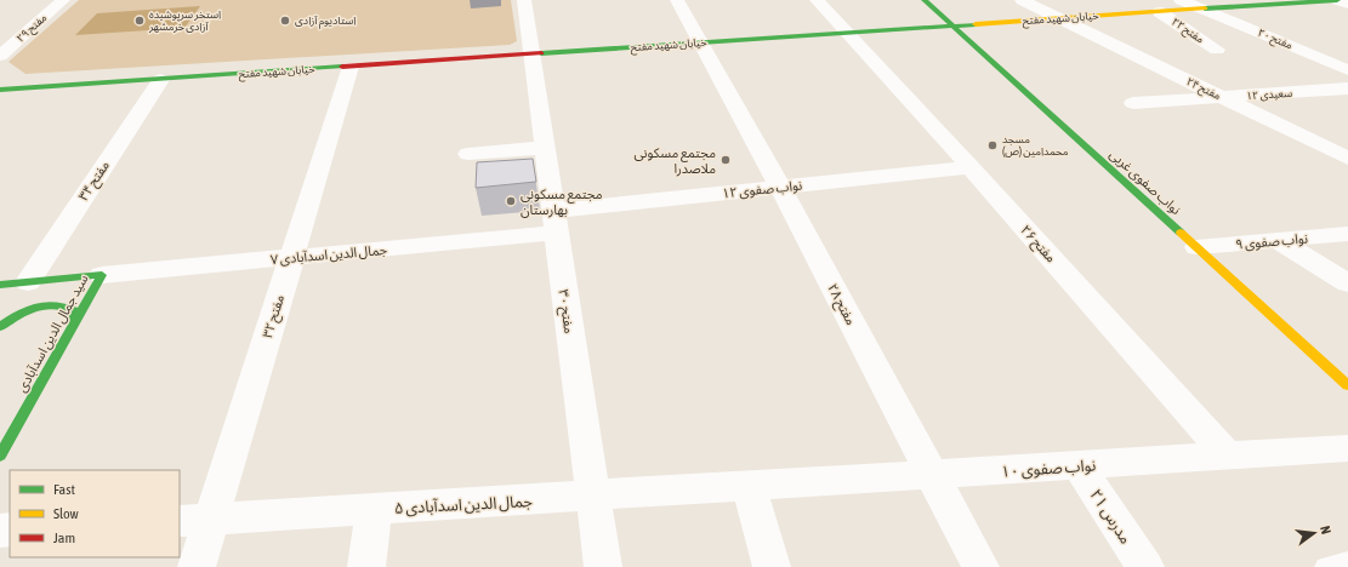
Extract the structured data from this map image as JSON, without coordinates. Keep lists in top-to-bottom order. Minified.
{"streets":{"street":["خیابان شهید مفتح","مفتح ۲۹","مفتح ۲۲","مفتح ۲۰","مفتح ۲۴","سعیدی ۱۲","مفتح ۳۴","نواب صفوی غربی","نواب صفوی ۱۲","نواب صفوی ۹","مفتح ۲۶","جمال الدین اسدآبادی ۷","مفتح ۲۸","مفتح ۳۰","مفتح ۳۲","سید جمال الدین اسدآبادی","نواب صفوی ۱۰","جمال الدین اسدآبادی ۵","مدرس ۲۱"]},"crossings":[["خیابان شهید مفتح","مفتح ۲۲"],["خیابان شهید مفتح","مفتح ۲۰"],["خیابان شهید مفتح","مفتح ۲۴"],["خیابان شهید مفتح","مفتح ۳۴"],["خیابان شهید مفتح","نواب صفوی غربی"],["خیابان شهید مفتح","مفتح ۲۶"],["خیابان شهید مفتح","مفتح ۲۸"],["خیابان شهید مفتح","مفتح ۳۰"],["خیابان شهید مفتح","مفتح ۳۲"],["مفتح ۲۴","سعیدی ۱۲"],["نواب صفوی غربی","نواب صفوی ۹"],["نواب صفوی ۱۲","مفتح ۲۶"],["نواب صفوی ۱۲","جمال الدین اسدآبادی ۷"],["نواب صفوی ۱۲","مفتح ۲۸"],["نواب صفوی ۱۲","مفتح ۳۰"],["مفتح ۲۶","نواب صفوی ۱۰"],["جمال الدین اسدآبادی ۷","مفتح ۳۰"],["جمال الدین اسدآبادی ۷","مفتح ۳۲"],["جمال الدین اسدآبادی ۷","سید جمال الدین اسدآبادی"],["مفتح ۲۸","نواب صفوی ۱۰"],["مفتح ۳۰","جمال الدین اسدآبادی ۵"],["مفتح ۳۲","جمال الدین اسدآبادی ۵"],["نواب صفوی ۱۰","جمال الدین اسدآبادی ۵"],["نواب صفوی ۱۰","مدرس ۲۱"]],"places":["استخر سرپوشیده آزادی خرمشهر","استادیوم آزادی","مسجد محمدامین (ص)","مجتمع مسکونی ملاصدرا","مجتمع مسکونی بهارستان"],"legend":["Fast","Slow","Jam"],"north":"right"}
